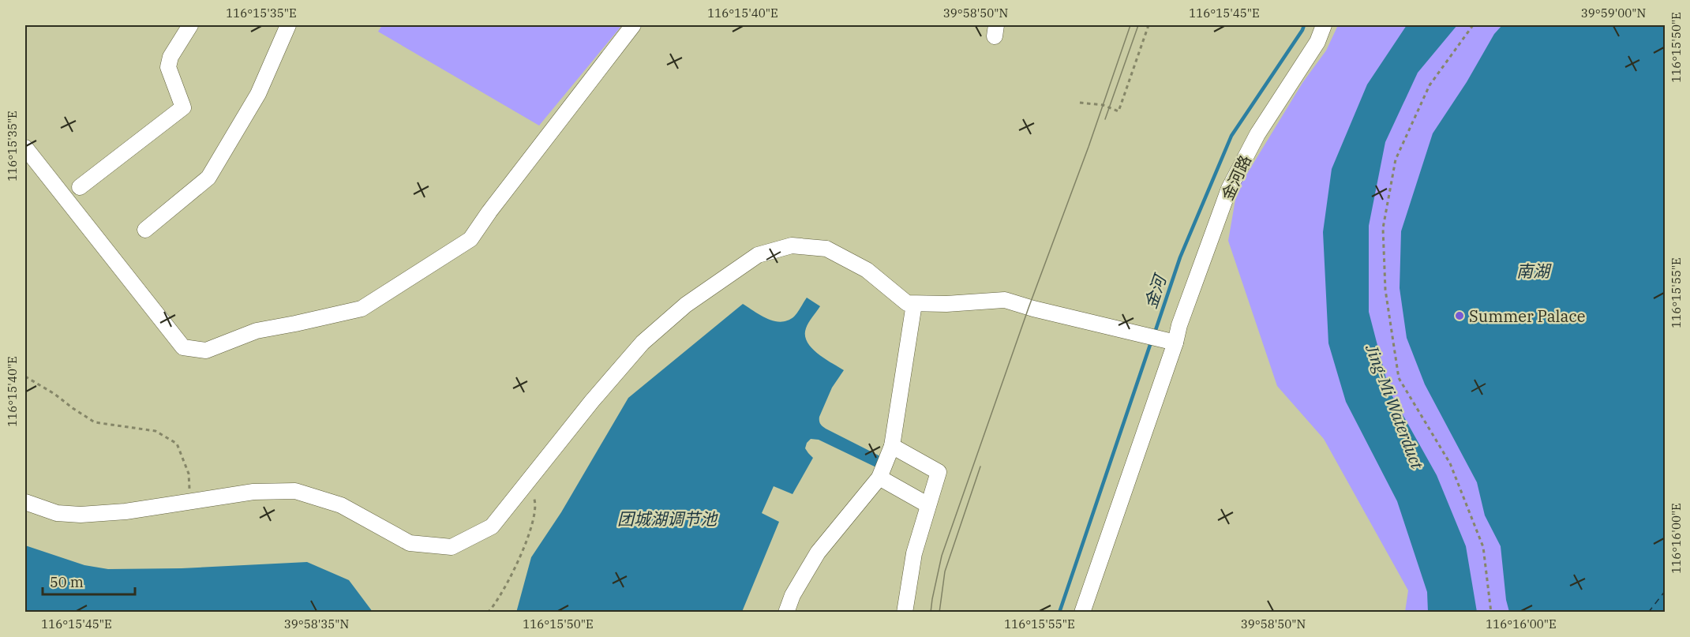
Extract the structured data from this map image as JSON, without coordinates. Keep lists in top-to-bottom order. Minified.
{"streets":{"street":["金河路"]},"water":["南湖","金河","Jing-Mi Waterduct","团城湖调节池"],"places":["Summer Palace"],"scale_bar":"50 m","coordinates":["116°15'35\"E","116°15'40\"E","39°58'50\"N","116°15'45\"E","39°59'00\"N","116°15'50\"E","116°15'55\"E","116°16'00\"E","39°58'35\"N"]}
